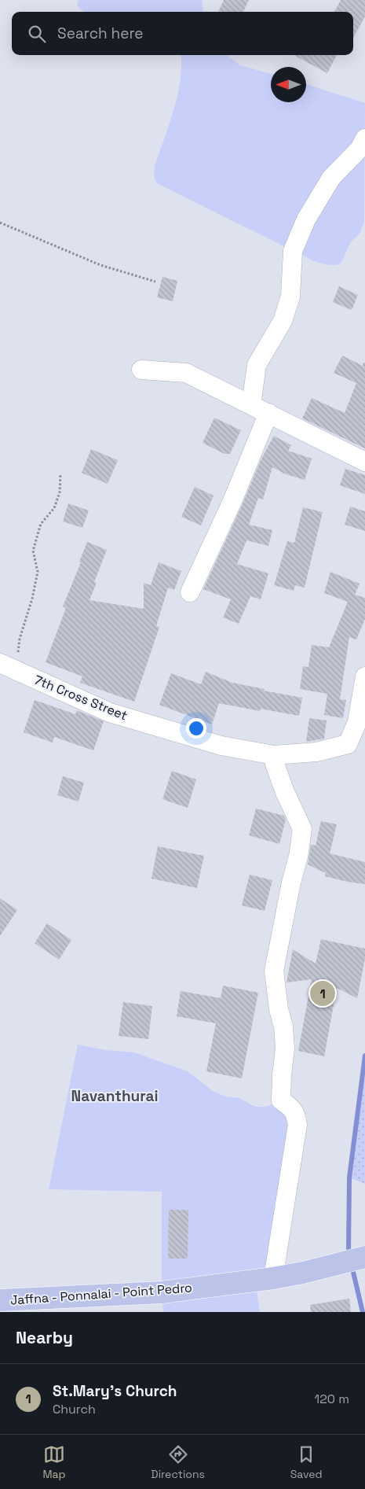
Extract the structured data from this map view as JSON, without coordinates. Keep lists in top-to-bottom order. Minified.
{"streets":{"main road":["Jaffna - Ponnalai - Point Pedro"],"street":["7th Cross Street"]},"districts":["Navanthurai"],"north":"left","page":{"search":"Search here","pins":"1","heading":"Nearby","list":[{"mark":"1","name":"St.Mary's Church","note":"Church","value":"120 m"}],"nav":["Map","Directions","Saved"]}}
